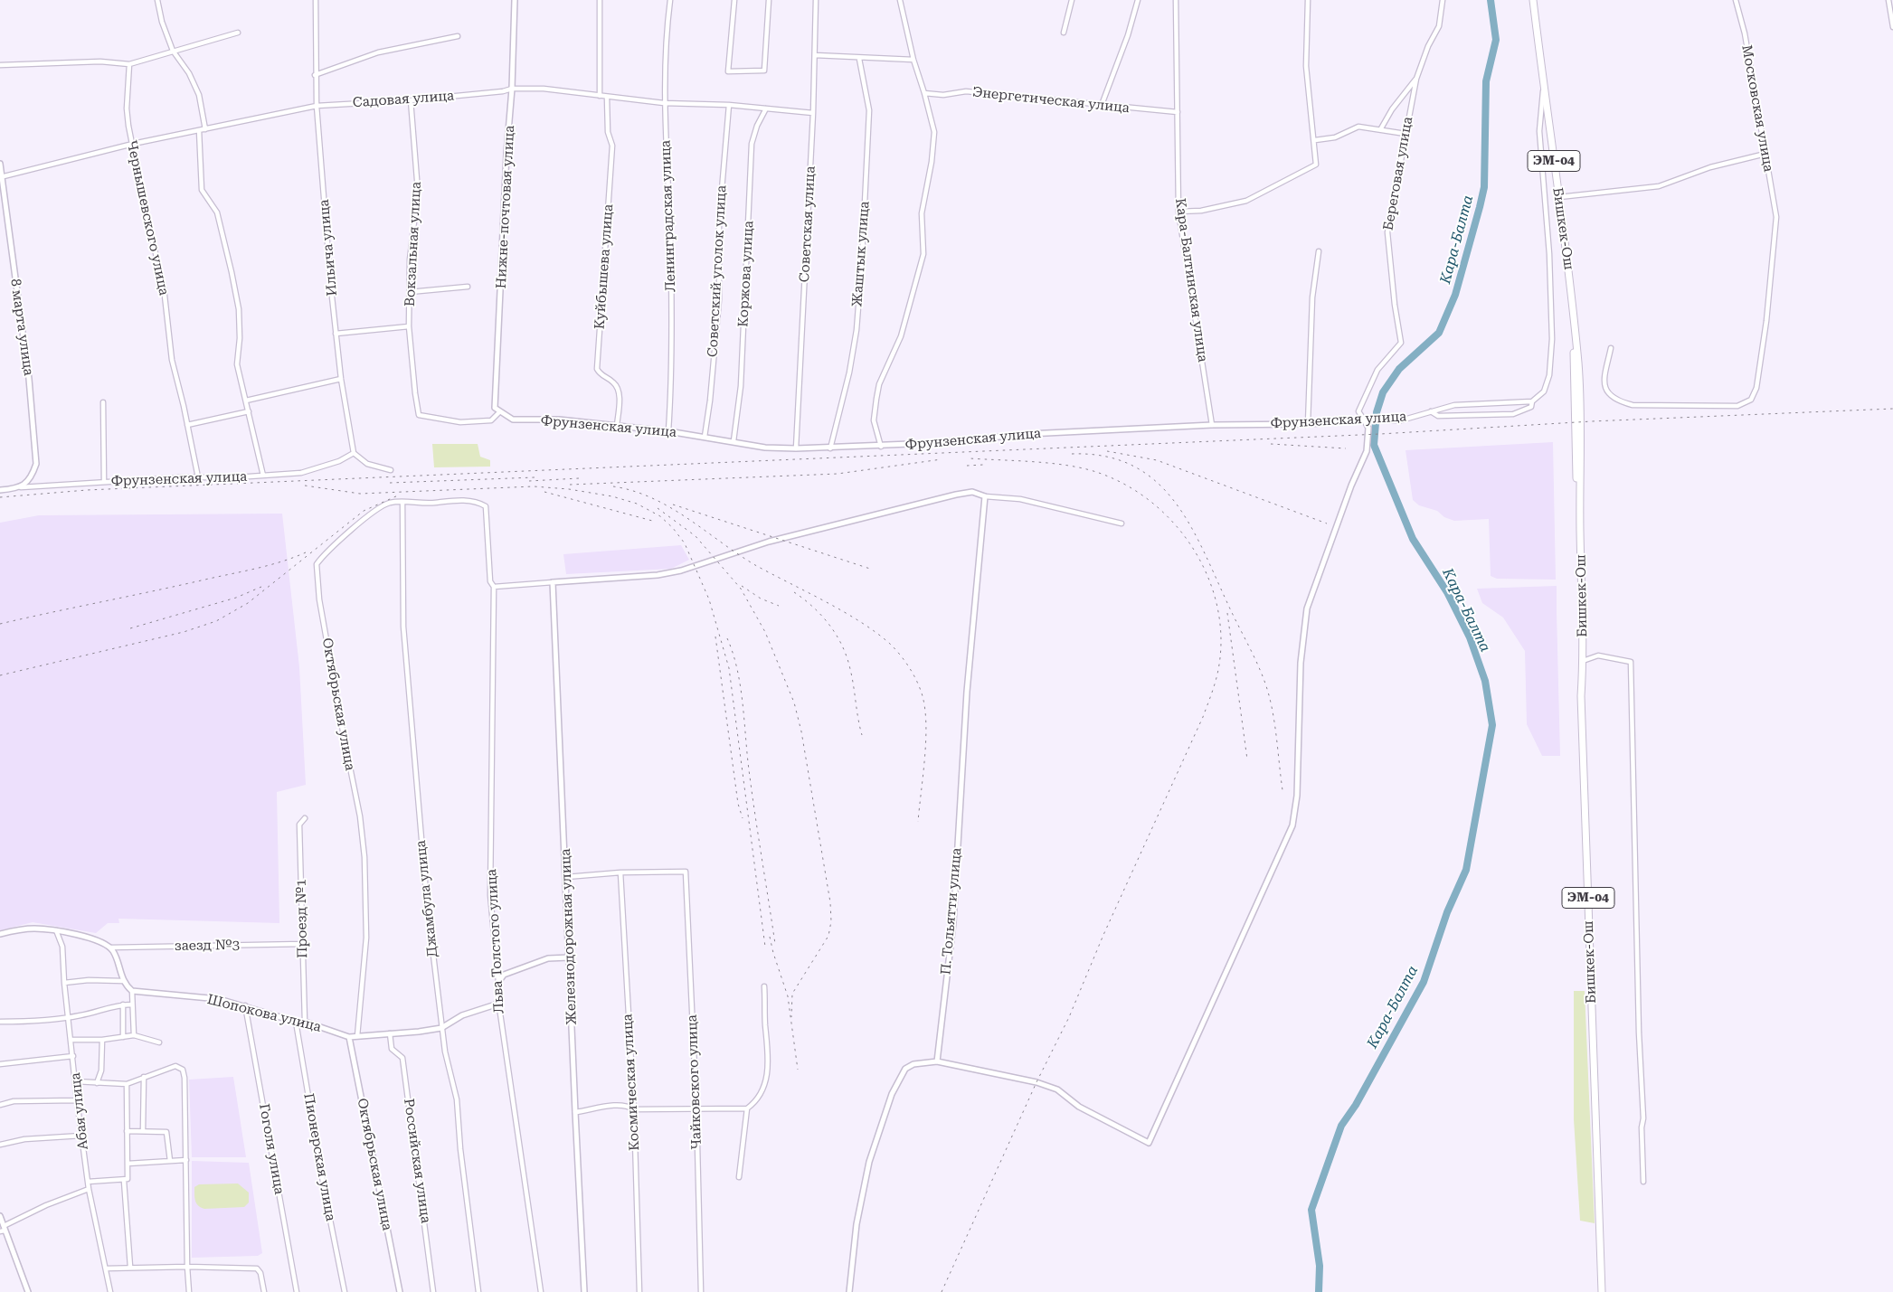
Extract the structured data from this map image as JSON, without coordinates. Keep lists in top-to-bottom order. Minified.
{"streets":{"highway":["ЭМ-04","Бишкек-Ош"],"street":["Садовая улица","Энергетическая улица","Московская улица","Береговая улица","Нижне-почтовая улица","Ленинградская улица","Чернышевского улица","Советская улица","Вокзальная улица","Ильича улица","Жаштык улица","Куйбышева улица","Советский уголок улица","Коржова улица","Кара-Балтинская улица","8 марта улица","Фрунзенская улица","Октябрьская улица","Джамбула улица","П. Тольятти улица","Проезд №1","Железнодорожная улица","Льва Толстого улица","заезд №3","Шопокова улица","Космическая улица","Чайковского улица","Абая улица","Гоголя улица","Пионерская улица","Российская улица"]},"crossings":[["Садовая улица","Нижне-почтовая улица"],["Садовая улица","Ленинградская улица"],["Садовая улица","Чернышевского улица"],["Садовая улица","Советская улица"],["Садовая улица","Вокзальная улица"],["Садовая улица","Ильича улица"],["Садовая улица","Куйбышева улица"],["Садовая улица","Советский уголок улица"],["Садовая улица","Коржова улица"],["Садовая улица","8 марта улица"],["Энергетическая улица","Кара-Балтинская улица"],["Береговая улица","Фрунзенская улица"],["Нижне-почтовая улица","Вокзальная улица"],["Нижне-почтовая улица","Фрунзенская улица"],["Ленинградская улица","Фрунзенская улица"],["Чернышевского улица","Фрунзенская улица"],["Советская улица","Фрунзенская улица"],["Вокзальная улица","Фрунзенская улица"],["Ильича улица","Фрунзенская улица"],["Жаштык улица","Фрунзенская улица"],["Куйбышева улица","Фрунзенская улица"],["Советский уголок улица","Фрунзенская улица"],["Коржова улица","Фрунзенская улица"],["Кара-Балтинская улица","Фрунзенская улица"],["8 марта улица","Фрунзенская улица"],["Октябрьская улица","Джамбула улица"],["Октябрьская улица","Льва Толстого улица"],["Октябрьская улица","Шопокова улица"],["Джамбула улица","Шопокова улица"],["Проезд №1","заезд №3"],["Проезд №1","Шопокова улица"],["Льва Толстого улица","Шопокова улица"],["Шопокова улица","Гоголя улица"],["Шопокова улица","Пионерская улица"],["Шопокова улица","Российская улица"],["Космическая улица","Чайковского улица"]],"water":["Кара-Балта"]}
